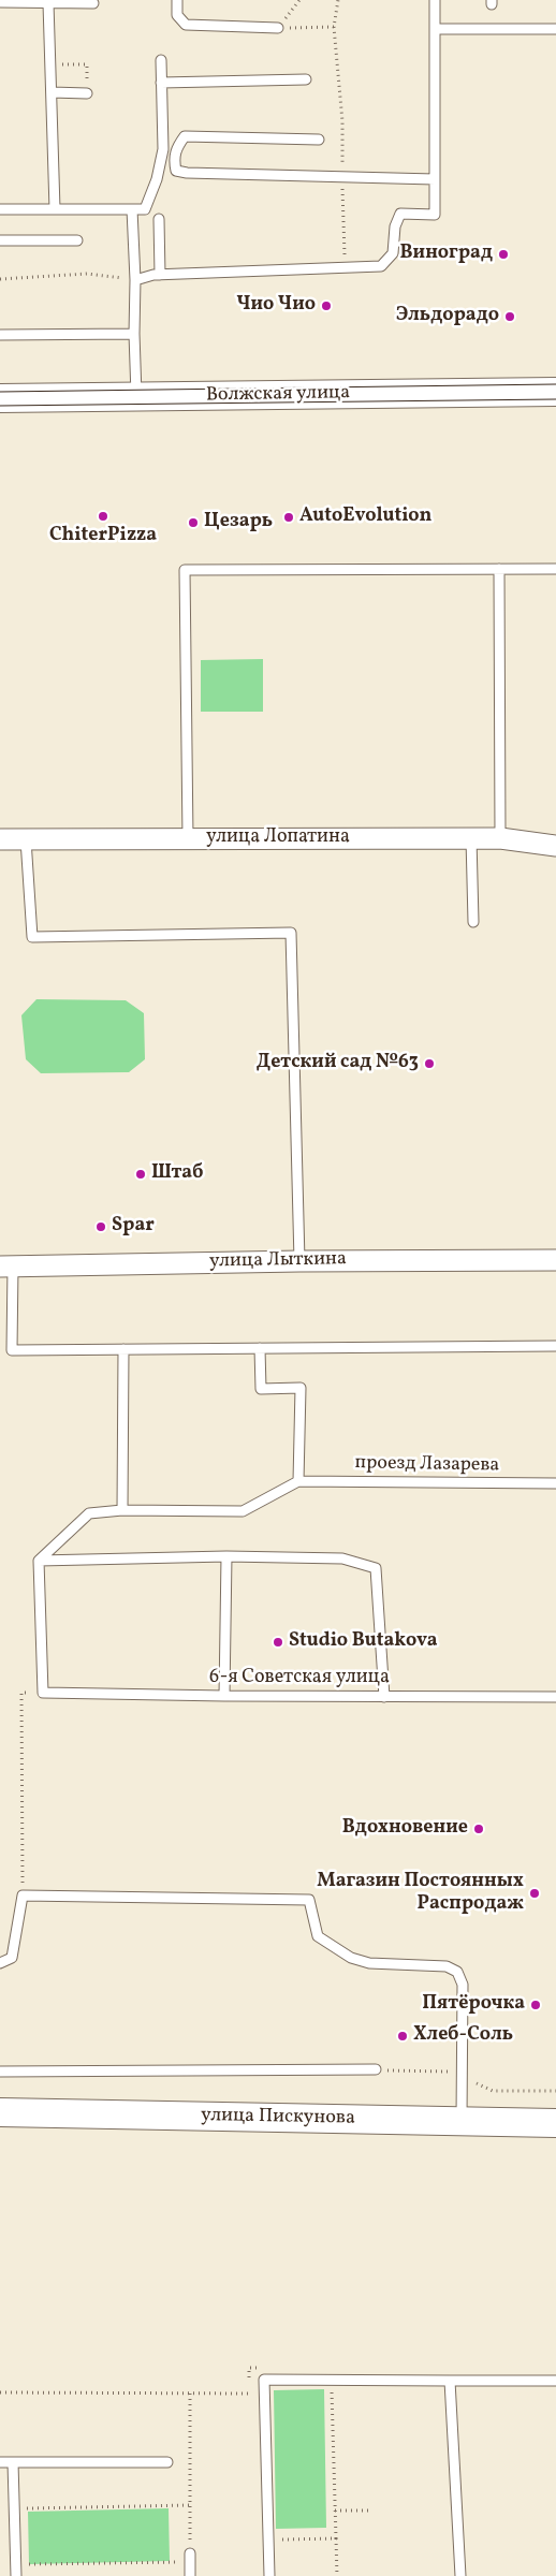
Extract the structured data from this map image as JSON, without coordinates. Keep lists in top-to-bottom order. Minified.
{"streets":{"street":["Волжская улица","улица Лопатина","улица Лыткина","улица Пискунова"],"lane":["проезд Лазарева","6-я Советская улица"]},"places":["Виноград","Чио Чио","Эльдорадо","ChiterPizza","AutoEvolution","Цезарь","Детский сад №63","Штаб","Spar","Studio Butakova","Вдохновение","Магазин Постоянных Распродаж","Пятёрочка","Хлеб-Соль"]}
